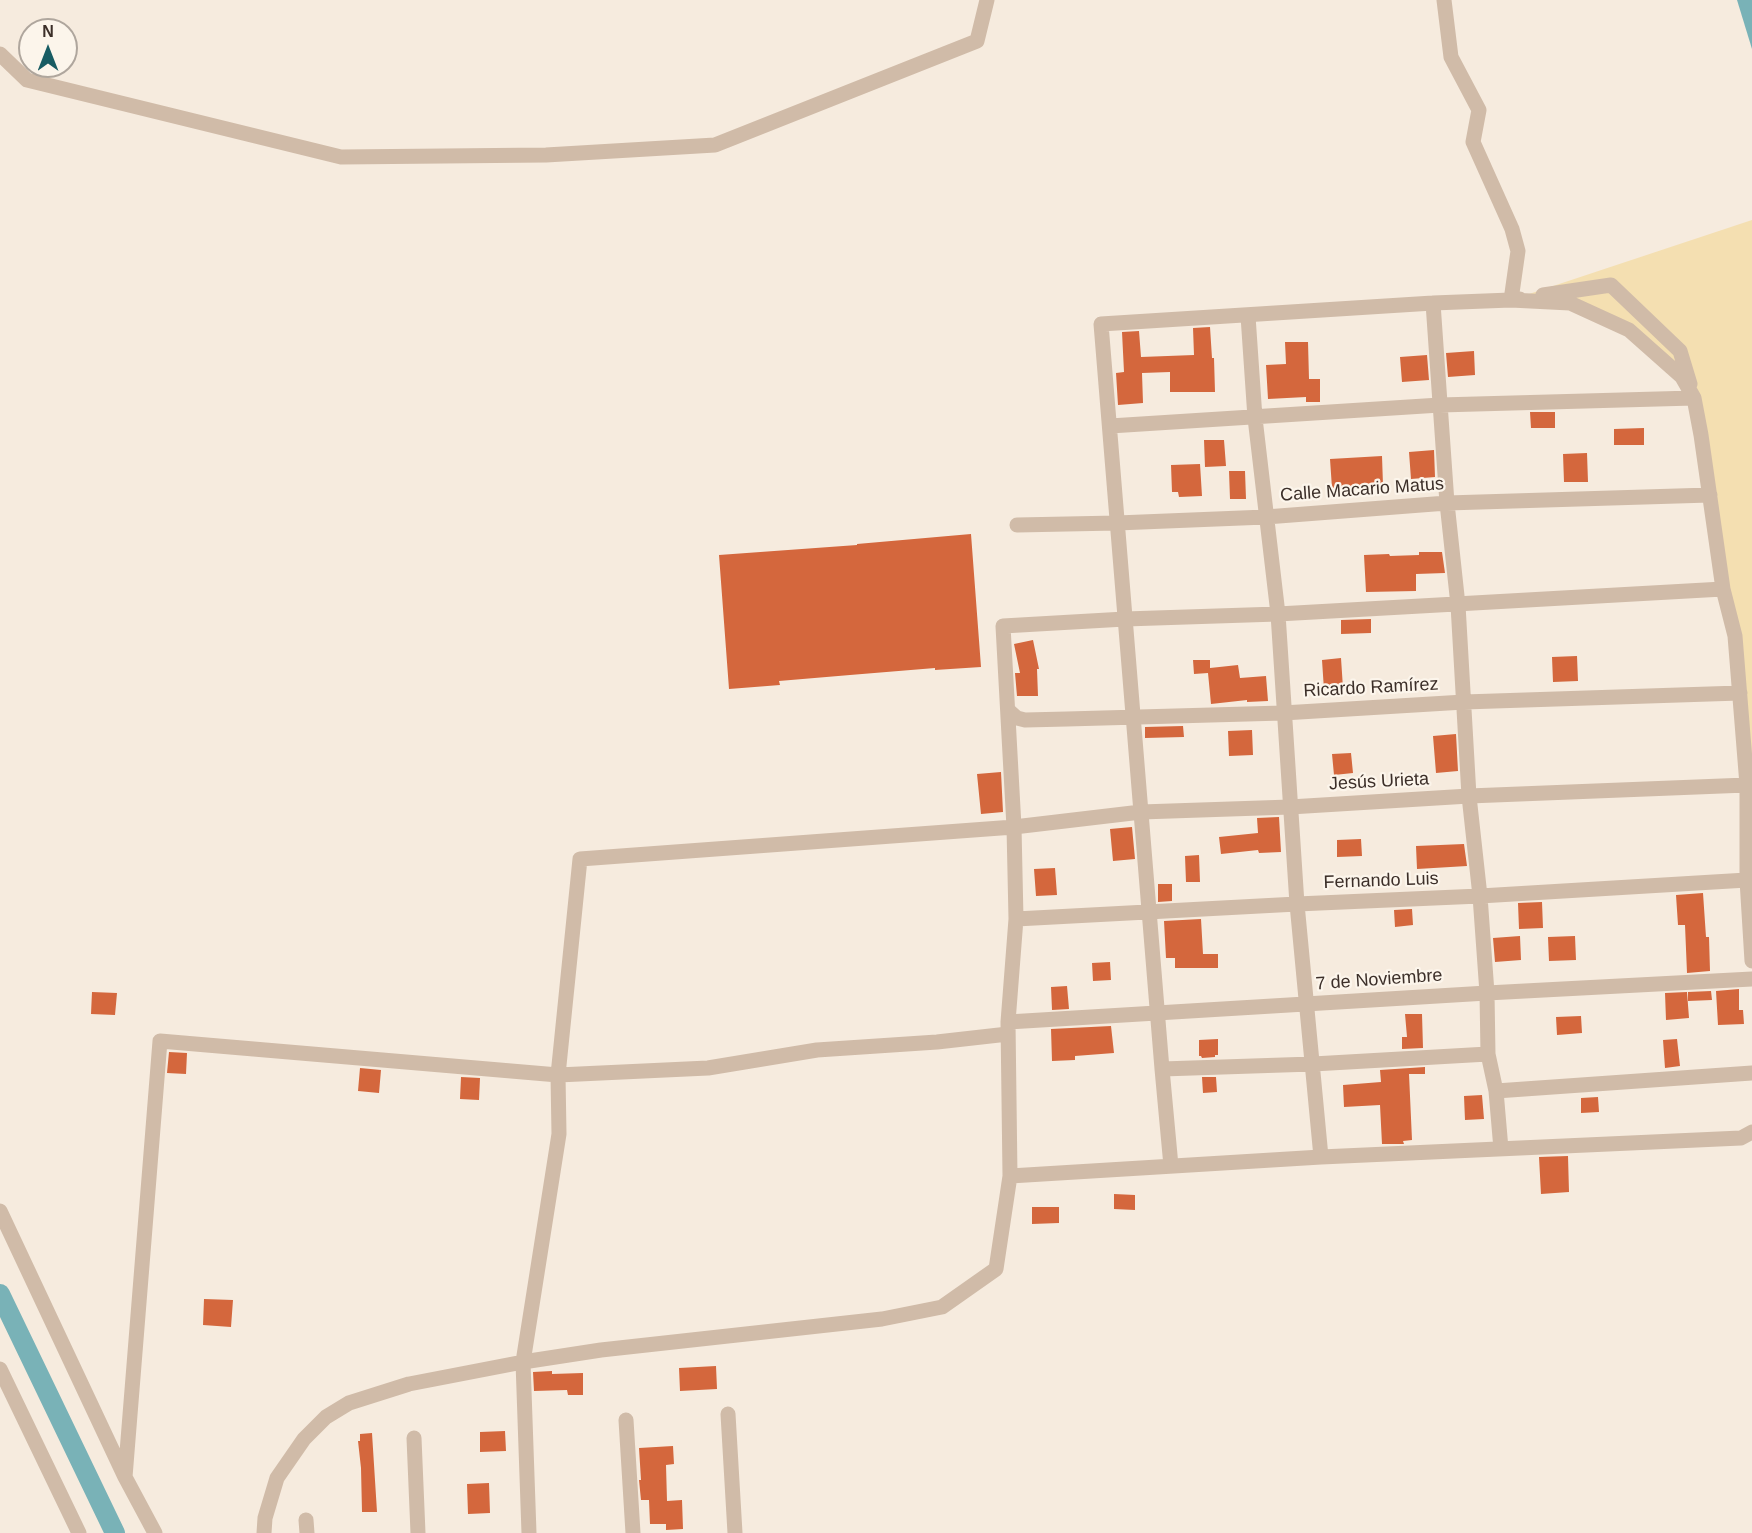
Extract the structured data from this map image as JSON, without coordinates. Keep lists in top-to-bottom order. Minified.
{"streets":{"street":["Calle Macario Matus","Ricardo Ramírez","Jesús Urieta","Fernando Luis","7 de Noviembre"]},"crossings":[["Jesús Urieta","7 de Noviembre"]],"north":"top"}
